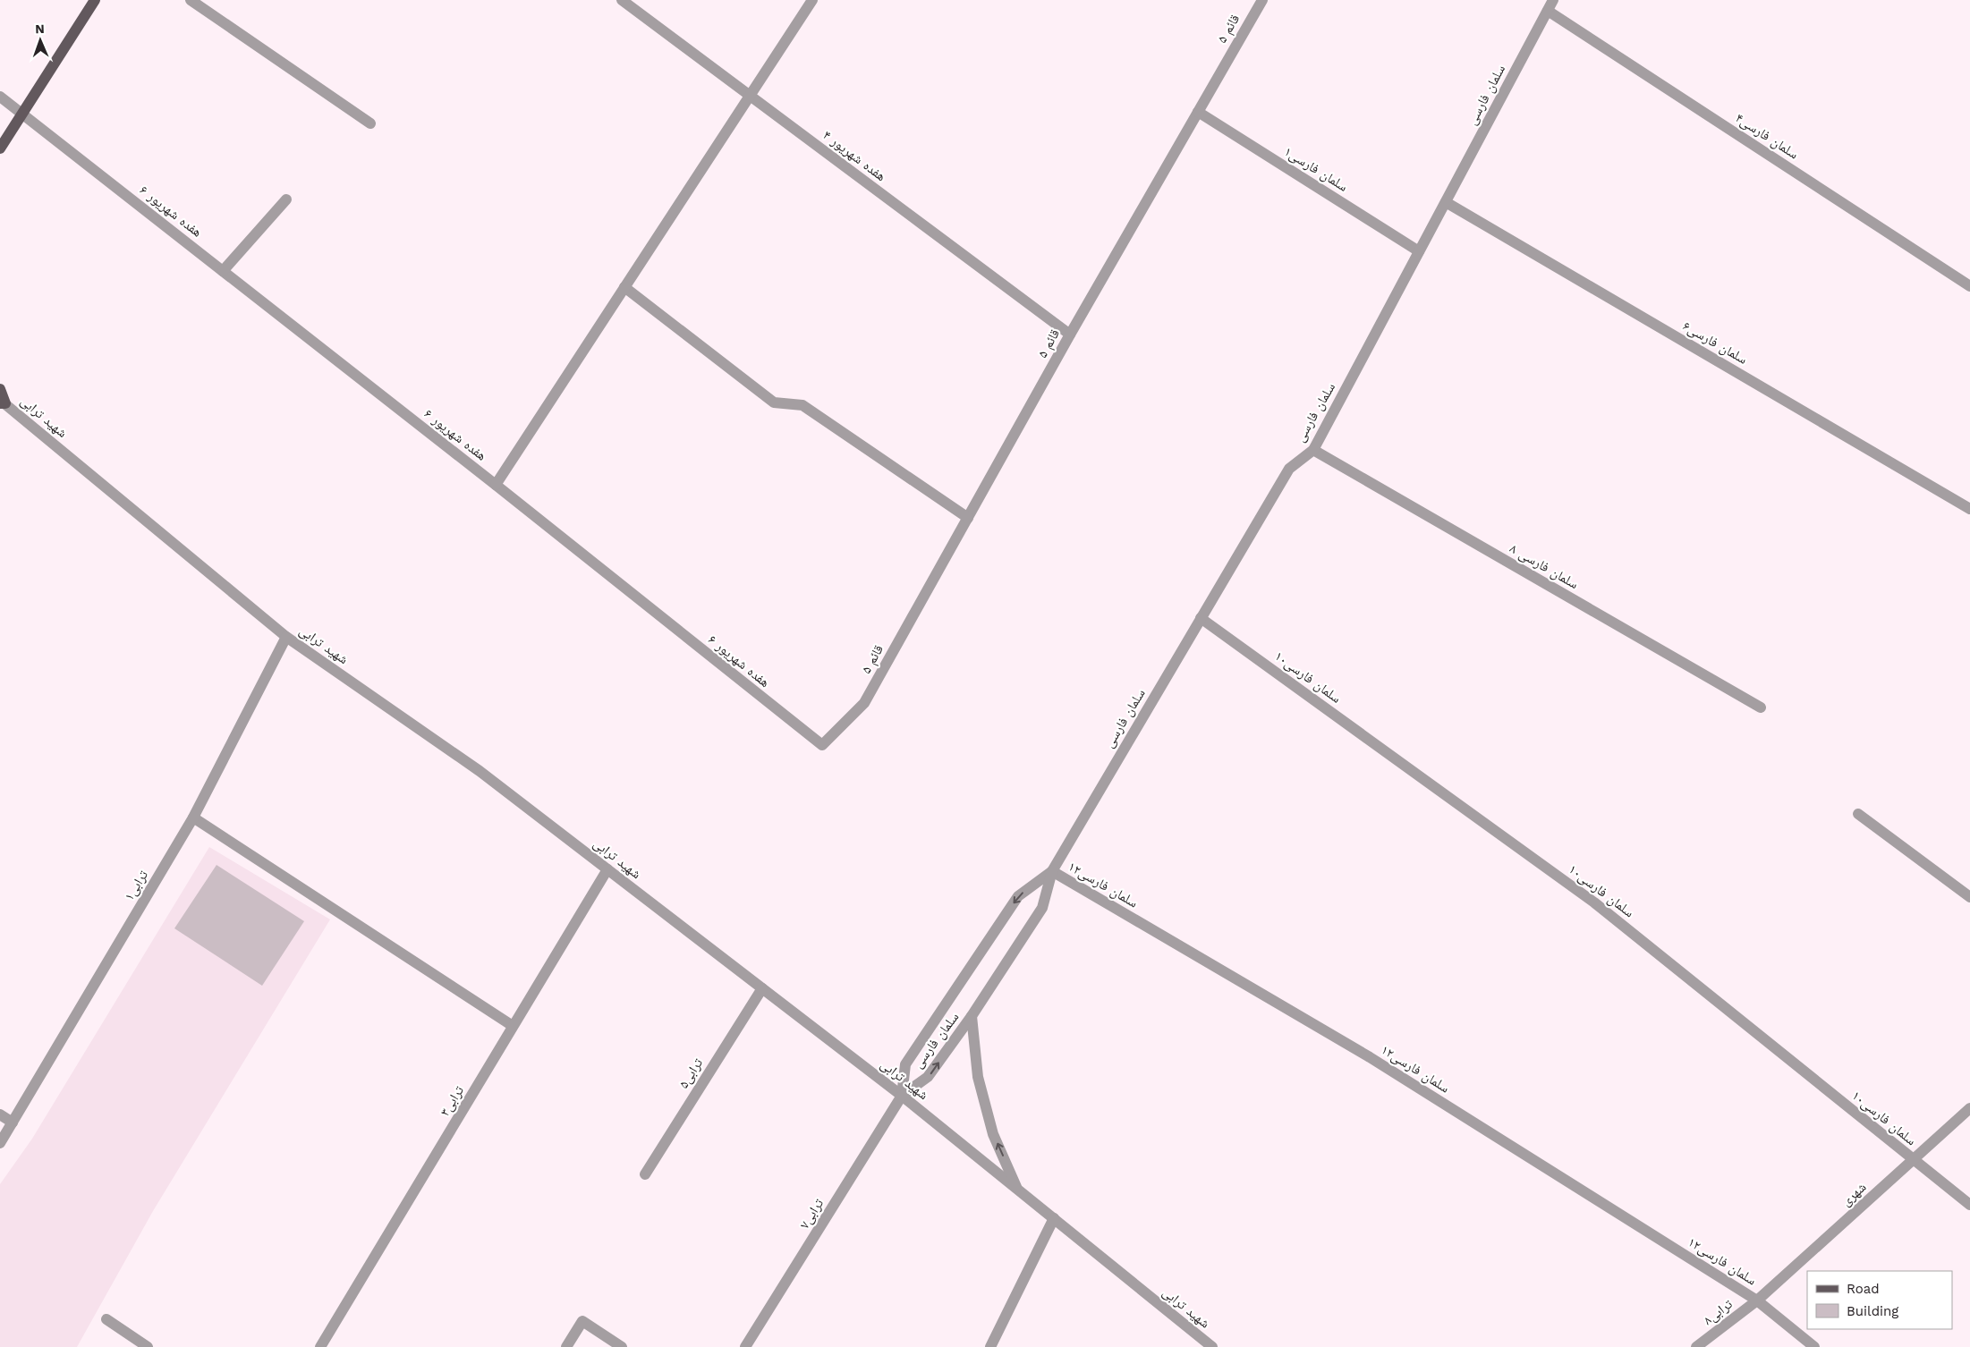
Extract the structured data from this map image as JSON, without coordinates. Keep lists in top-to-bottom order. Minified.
{"streets":{"street":["قائم ۵","سلمان فارسی","سلمان فارسی۴","هفده شهریور ۴","سلمان فارسی۱","هفده شهریور ۶","سلمان فارسی۶","شهید ترابی","سلمان فارسی ۸","سلمان فارسی۱۰","سلمان فارسی۱۲","ترابی۱","ترابی۵","ترابی۳","شهری","ترابی۷","ترابی۸"]},"crossings":[["قائم ۵","هفده شهریور ۴"],["قائم ۵","سلمان فارسی۱"],["قائم ۵","هفده شهریور ۶"],["سلمان فارسی","سلمان فارسی۴"],["سلمان فارسی","سلمان فارسی۱"],["سلمان فارسی","سلمان فارسی۶"],["سلمان فارسی","شهید ترابی"],["سلمان فارسی","سلمان فارسی ۸"],["سلمان فارسی","سلمان فارسی۱۰"],["سلمان فارسی","سلمان فارسی۱۲"],["سلمان فارسی","ترابی۷"],["شهید ترابی","ترابی۱"],["شهید ترابی","ترابی۵"],["شهید ترابی","ترابی۳"],["شهید ترابی","ترابی۷"],["سلمان فارسی۱۰","شهری"],["سلمان فارسی۱۲","شهری"],["سلمان فارسی۱۲","ترابی۸"],["شهری","ترابی۸"]],"legend":["Road","Building"],"north":"top"}
